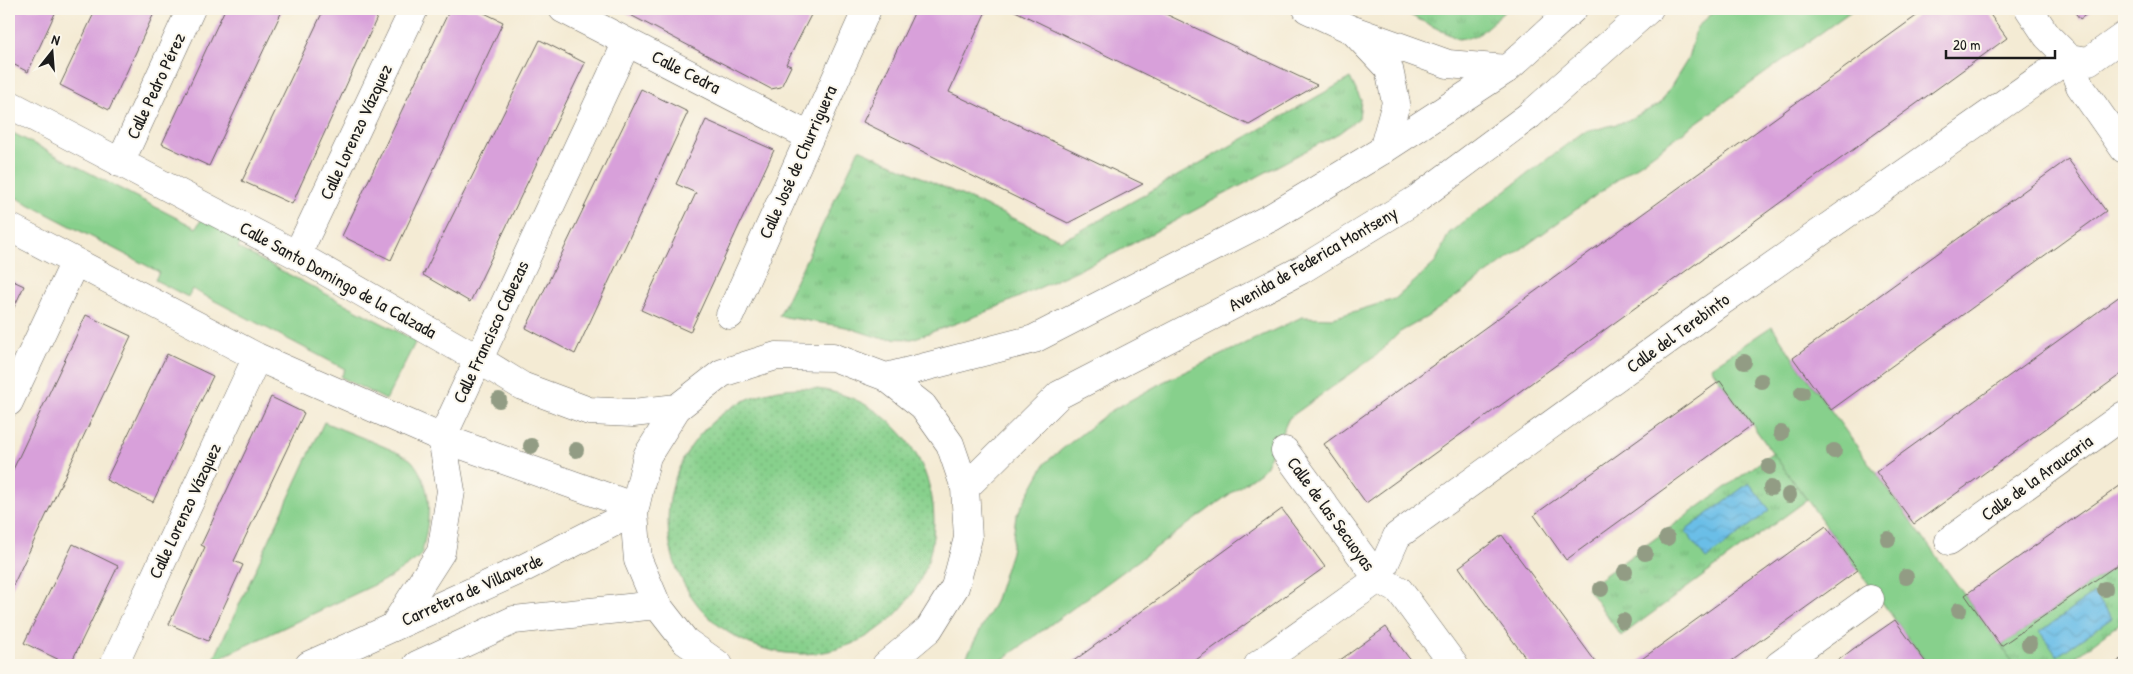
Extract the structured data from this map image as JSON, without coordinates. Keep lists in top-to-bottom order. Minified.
{"streets":{"street":["Calle Cedra","Calle Pedro Pérez","Calle Lorenzo Vázquez","Calle José de Churriguera","Avenida de Federica Montseny","Calle Santo Domingo de la Calzada","Calle Francisco Cabezas","Calle del Terebinto","Calle de la Araucaria","Calle de las Secuoyas","Carretera de Villaverde"]},"crossings":[["Calle Cedra","Calle José de Churriguera"],["Calle Cedra","Calle Francisco Cabezas"],["Calle Pedro Pérez","Calle Santo Domingo de la Calzada"],["Calle Lorenzo Vázquez","Calle Santo Domingo de la Calzada"],["Calle Santo Domingo de la Calzada","Calle Francisco Cabezas"],["Calle del Terebinto","Calle de las Secuoyas"]],"scale_bar":"20 m","north":"top"}
